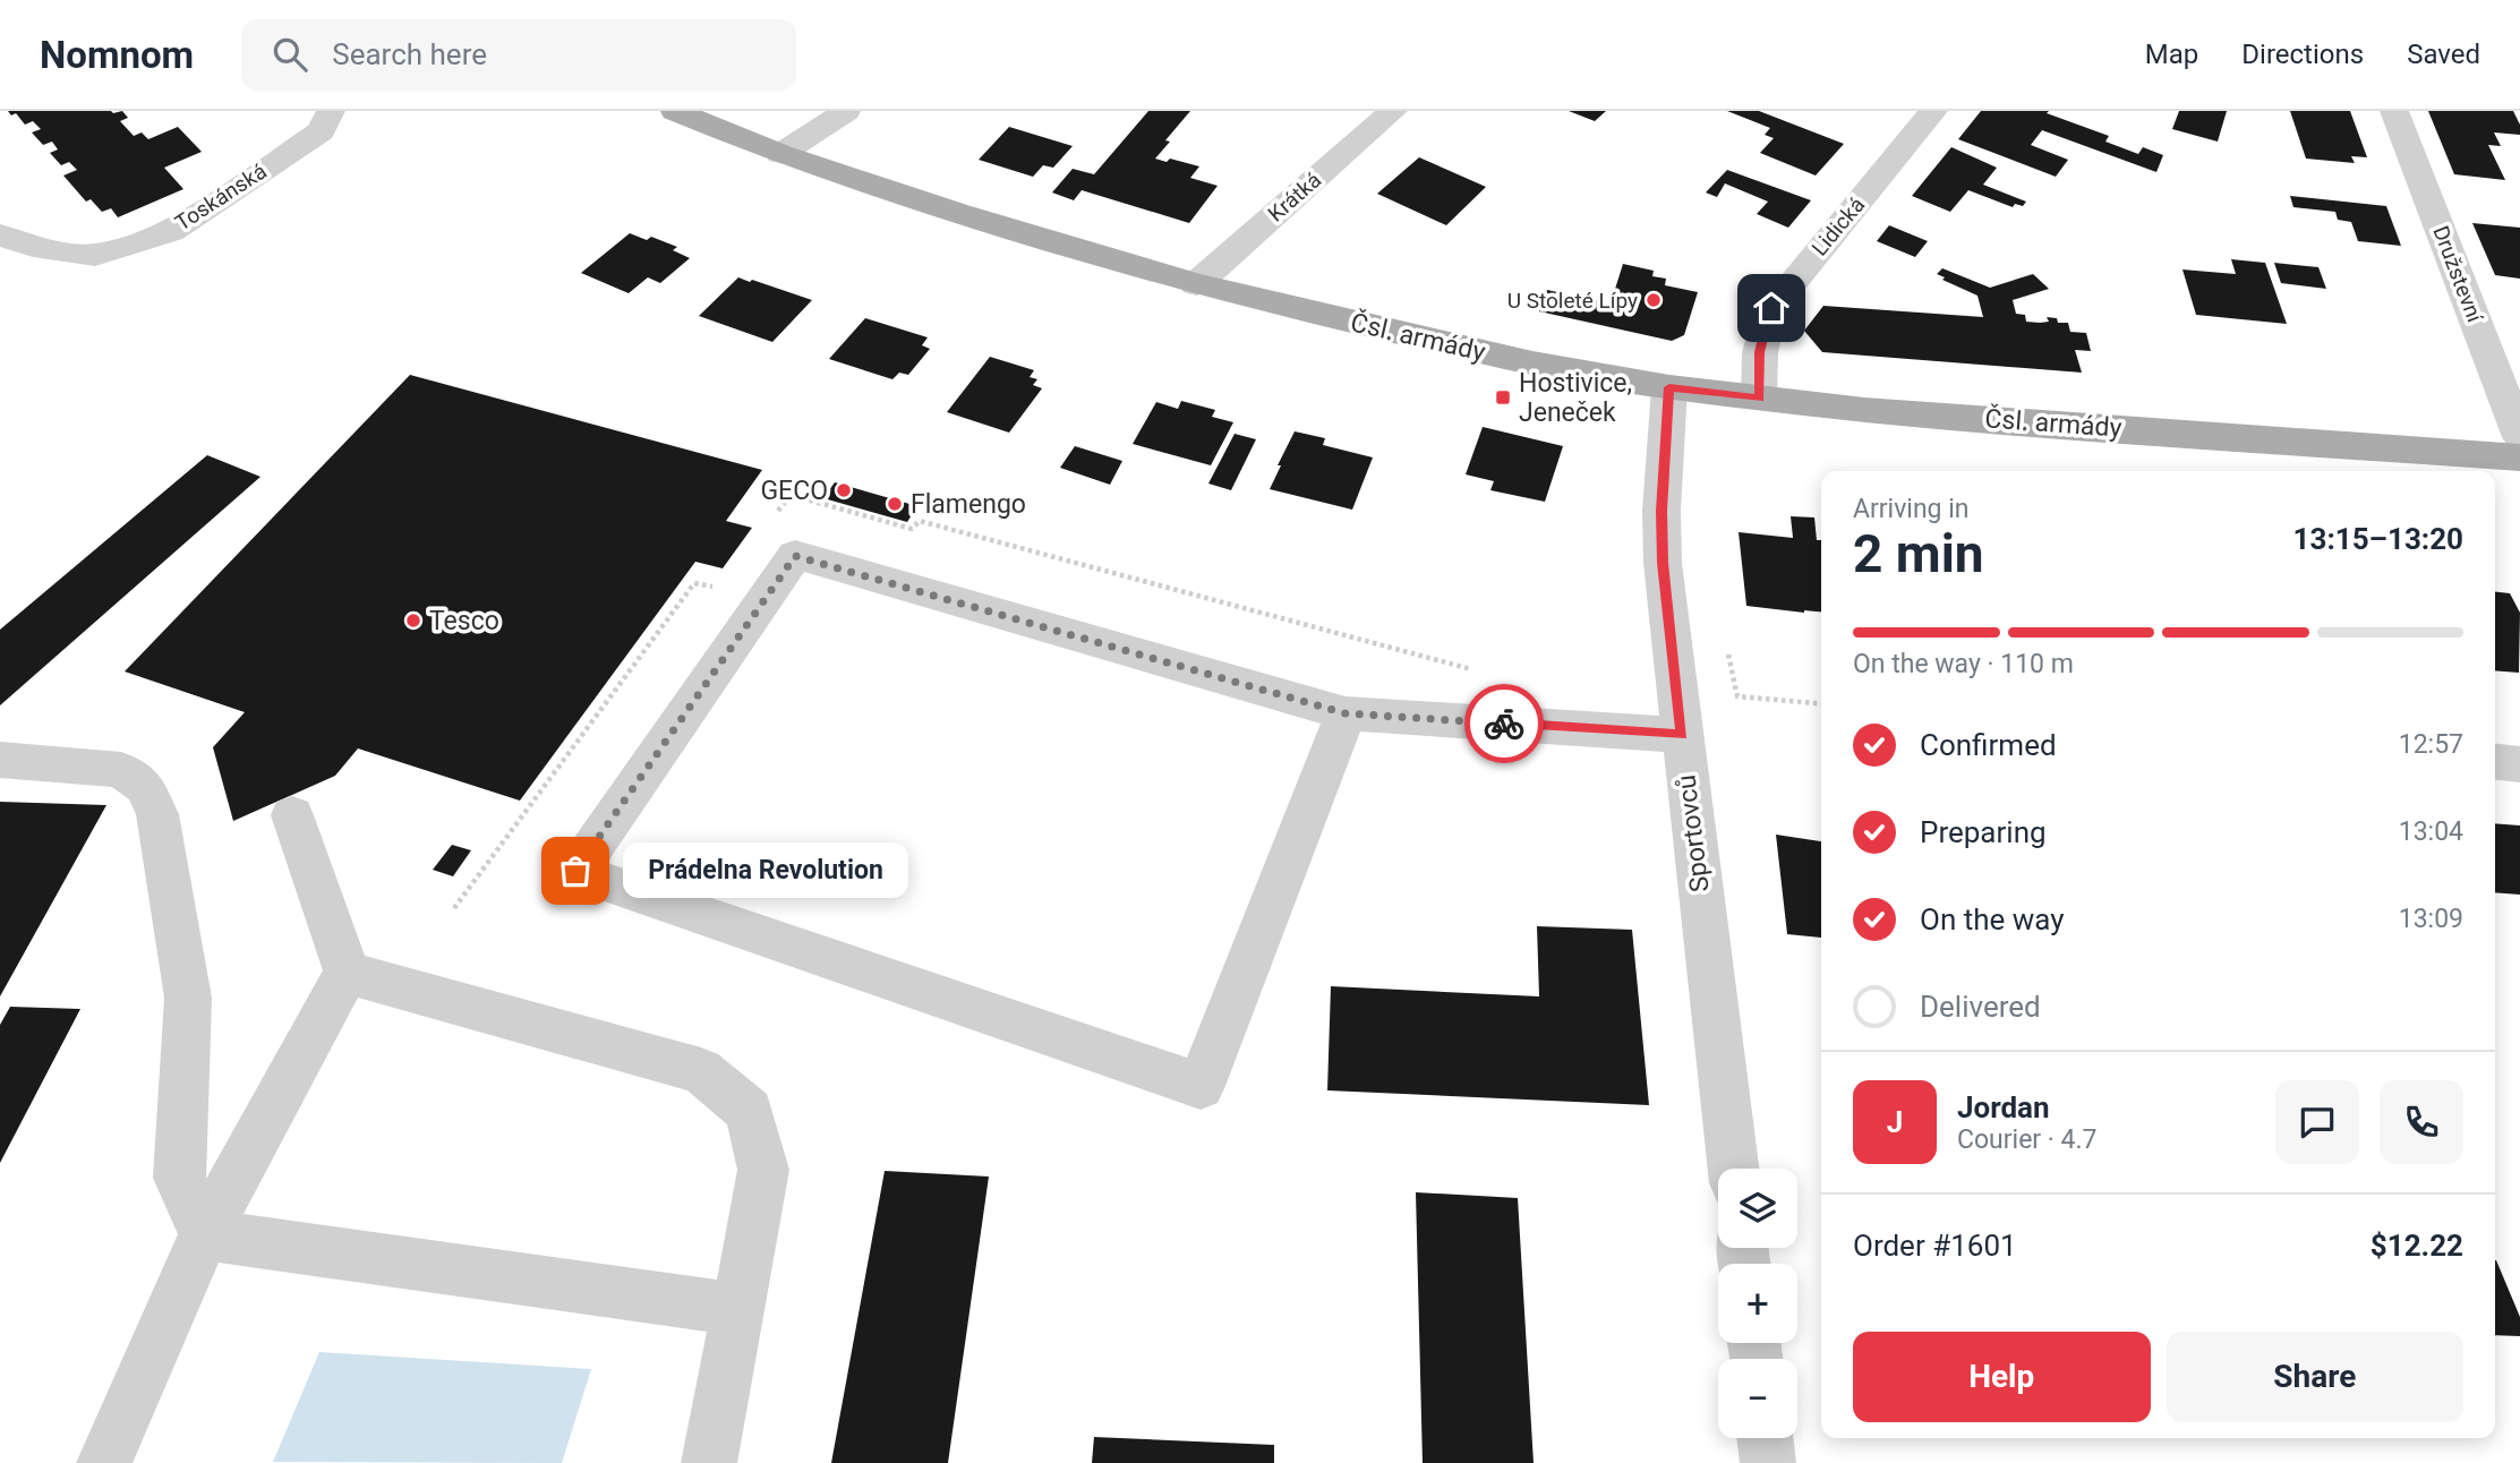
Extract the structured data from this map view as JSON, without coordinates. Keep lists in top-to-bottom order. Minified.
{"streets":{"main road":["Čsl. armády"],"street":["Toskánská","Krátká","Lidická","Družstevní","Sportovců"]},"crossings":[["Krátká","Čsl. armády"],["Lidická","Čsl. armády"],["Čsl. armády","Sportovců"]],"places":{"other":["U Stoleté Lípy","GECO","Flamengo","Tesco","Prádelna Revolution"],"transit":["Hostivice, Jeneček"]},"page":{"header":"Nomnom","search":"Search here","nav":["Map","Directions","Saved"],"heading":["2 min","Arriving in","13:15–13:20"],"panel":["Jordan","Courier · 4.7","Order #1601","$12.22"],"bar":"On the way · 110 m","list":[["Confirmed","12:57"],["Preparing","13:04"],["On the way","13:09"],"Delivered"],"bubble":"Prádelna Revolution","round":"J","map_buttons":["+","−"],"buttons":["Help","Share"]}}
